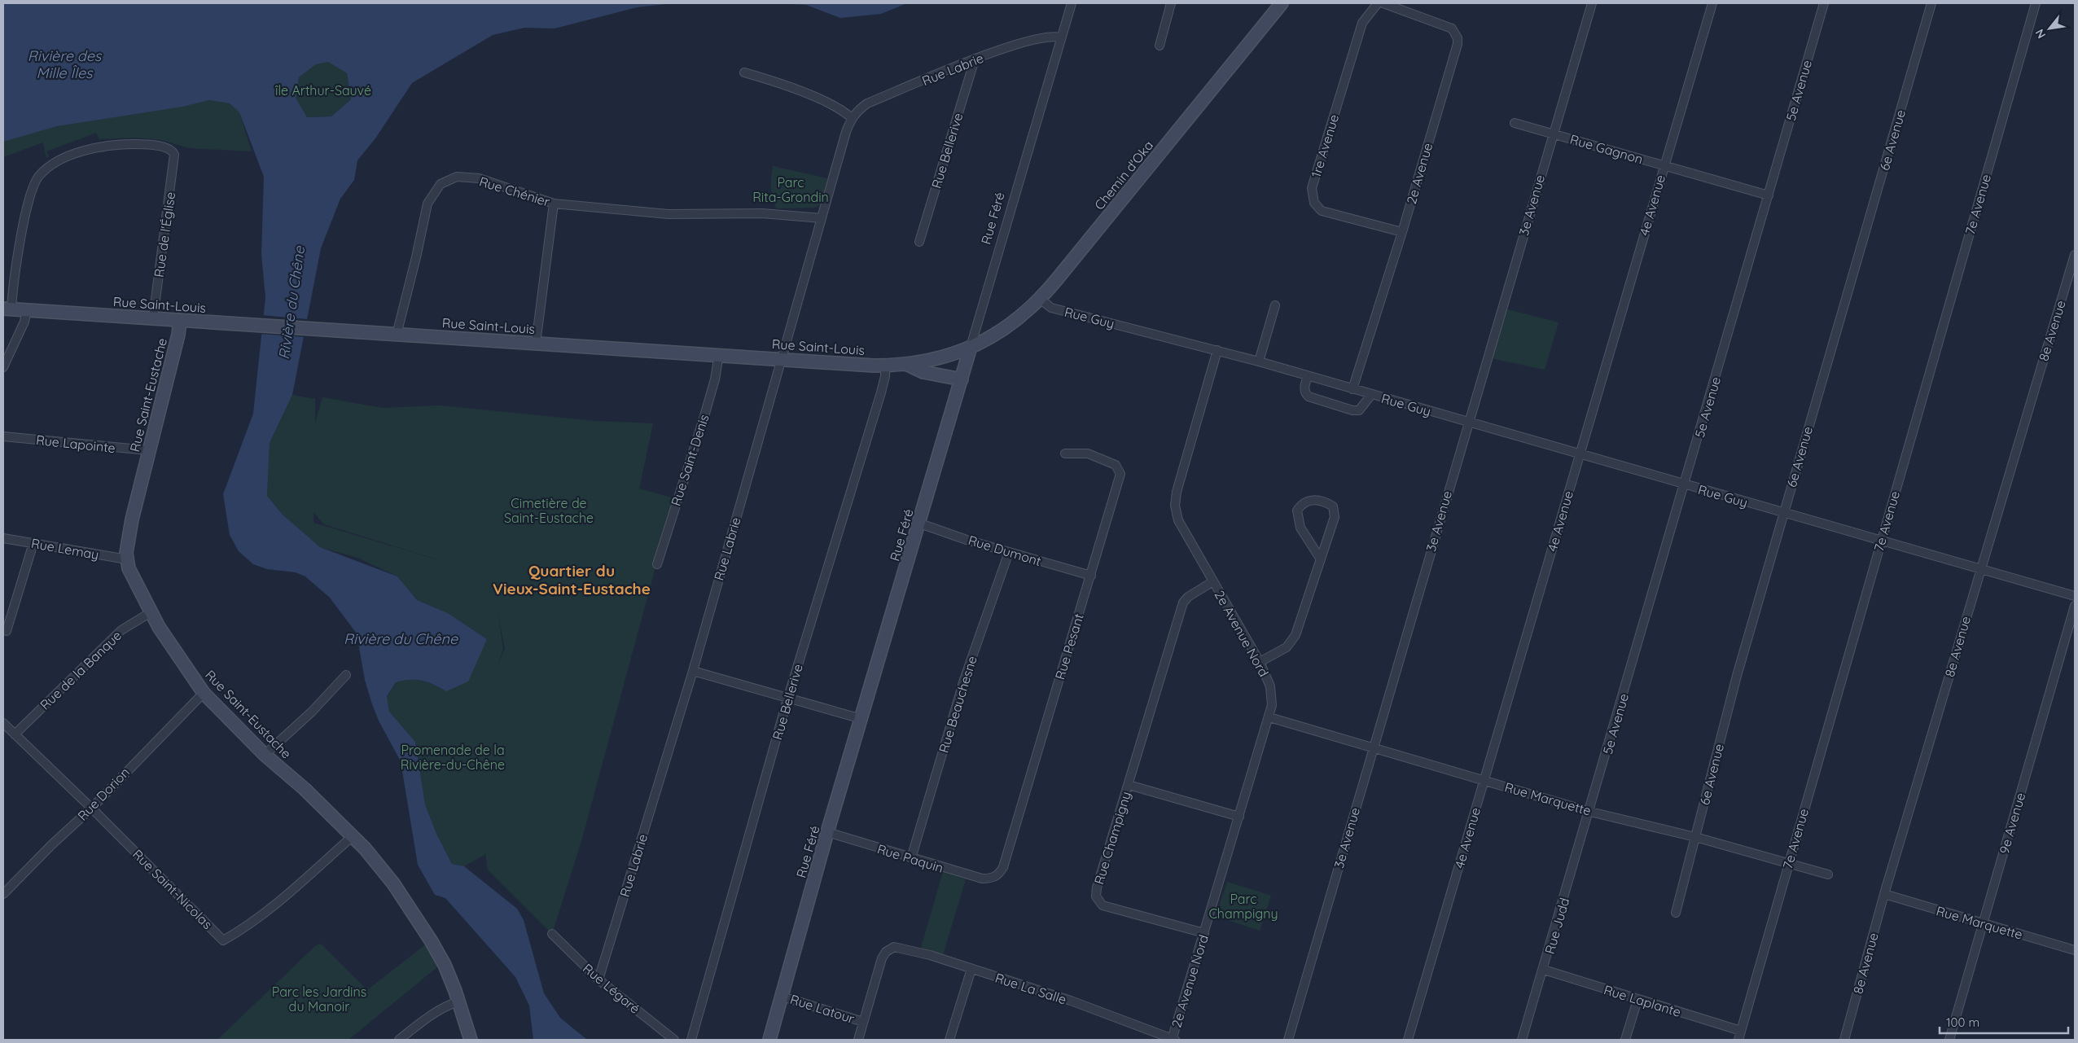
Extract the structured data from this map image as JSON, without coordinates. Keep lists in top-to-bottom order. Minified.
{"streets":{"street":["Rue Labrie","5e Avenue","6e Avenue","1re Avenue","Rue Gagnon","Rue Bellerive","2e Avenue","Chemin d'Oka","Rue Chénier","7e Avenue","3e Avenue","4e Avenue","Rue Féré","Rue de l'Église","Rue Saint-Louis","Rue Guy","8e Avenue","Rue Saint-Eustache","Rue Lapointe","Rue Saint-Denis","Rue Lemay","Rue Dumont","2e Avenue Nord","Rue Pesant","Rue de la Banque","Rue Beauchesne","Rue Dorion","Rue Marquette","9e Avenue","Rue Champigny","Rue Paquin","Rue Saint-Nicolas","Rue Judd","Rue Légaré","Rue La Salle","Rue Laplante","Rue Latour"]},"crossings":[["Rue Labrie","Rue Bellerive"],["Rue Labrie","Rue Chénier"],["Rue Labrie","Rue Féré"],["Rue Labrie","Rue Saint-Louis"],["Rue Labrie","Rue Légaré"],["5e Avenue","Rue Gagnon"],["5e Avenue","Rue Guy"],["5e Avenue","Rue Marquette"],["5e Avenue","Rue Judd"],["6e Avenue","Rue Guy"],["6e Avenue","Rue Marquette"],["1re Avenue","2e Avenue"],["Rue Gagnon","3e Avenue"],["Rue Gagnon","4e Avenue"],["Rue Bellerive","Rue Saint-Louis"],["2e Avenue","Rue Guy"],["Chemin d'Oka","Rue Féré"],["Chemin d'Oka","Rue Saint-Louis"],["Chemin d'Oka","Rue Guy"],["Rue Chénier","Rue Saint-Louis"],["7e Avenue","Rue Guy"],["7e Avenue","Rue Marquette"],["7e Avenue","Rue Laplante"],["3e Avenue","Rue Guy"],["3e Avenue","Rue Marquette"],["4e Avenue","Rue Guy"],["4e Avenue","Rue Marquette"],["Rue Féré","Rue Saint-Louis"],["Rue Féré","Rue Dumont"],["Rue Féré","Rue Paquin"],["Rue Féré","Rue Latour"],["Rue de l'Église","Rue Saint-Louis"],["Rue Saint-Louis","Rue Saint-Eustache"],["Rue Saint-Louis","Rue Saint-Denis"],["Rue Guy","8e Avenue"],["Rue Guy","2e Avenue Nord"],["8e Avenue","Rue Marquette"],["Rue Saint-Eustache","Rue Lapointe"],["Rue Saint-Eustache","Rue Lemay"],["Rue Saint-Eustache","Rue de la Banque"],["Rue Saint-Eustache","Rue Dorion"],["Rue Saint-Eustache","Rue Saint-Nicolas"],["Rue Dumont","Rue Pesant"],["Rue Dumont","Rue Beauchesne"],["2e Avenue Nord","Rue Marquette"],["2e Avenue Nord","Rue Champigny"],["2e Avenue Nord","Rue La Salle"],["Rue Pesant","Rue Paquin"],["Rue de la Banque","Rue Saint-Nicolas"],["Rue Beauchesne","Rue Paquin"],["Rue Dorion","Rue Saint-Nicolas"],["Rue Marquette","9e Avenue"],["Rue Marquette","Rue Judd"],["Rue Judd","Rue Laplante"],["Rue La Salle","Rue Latour"]],"districts":["Quartier du Vieux-Saint-Eustache"],"water":["Rivière des Mille Îles","Rivière du Chêne"],"parks":["île Arthur-Sauvé","Parc Rita-Grondin","Cimetière de Saint-Eustache","Promenade de la Rivière-du-Chêne","Parc Champigny","Parc les Jardins du Manoir"],"scale_bar":"100 m","north":"bottom left"}
